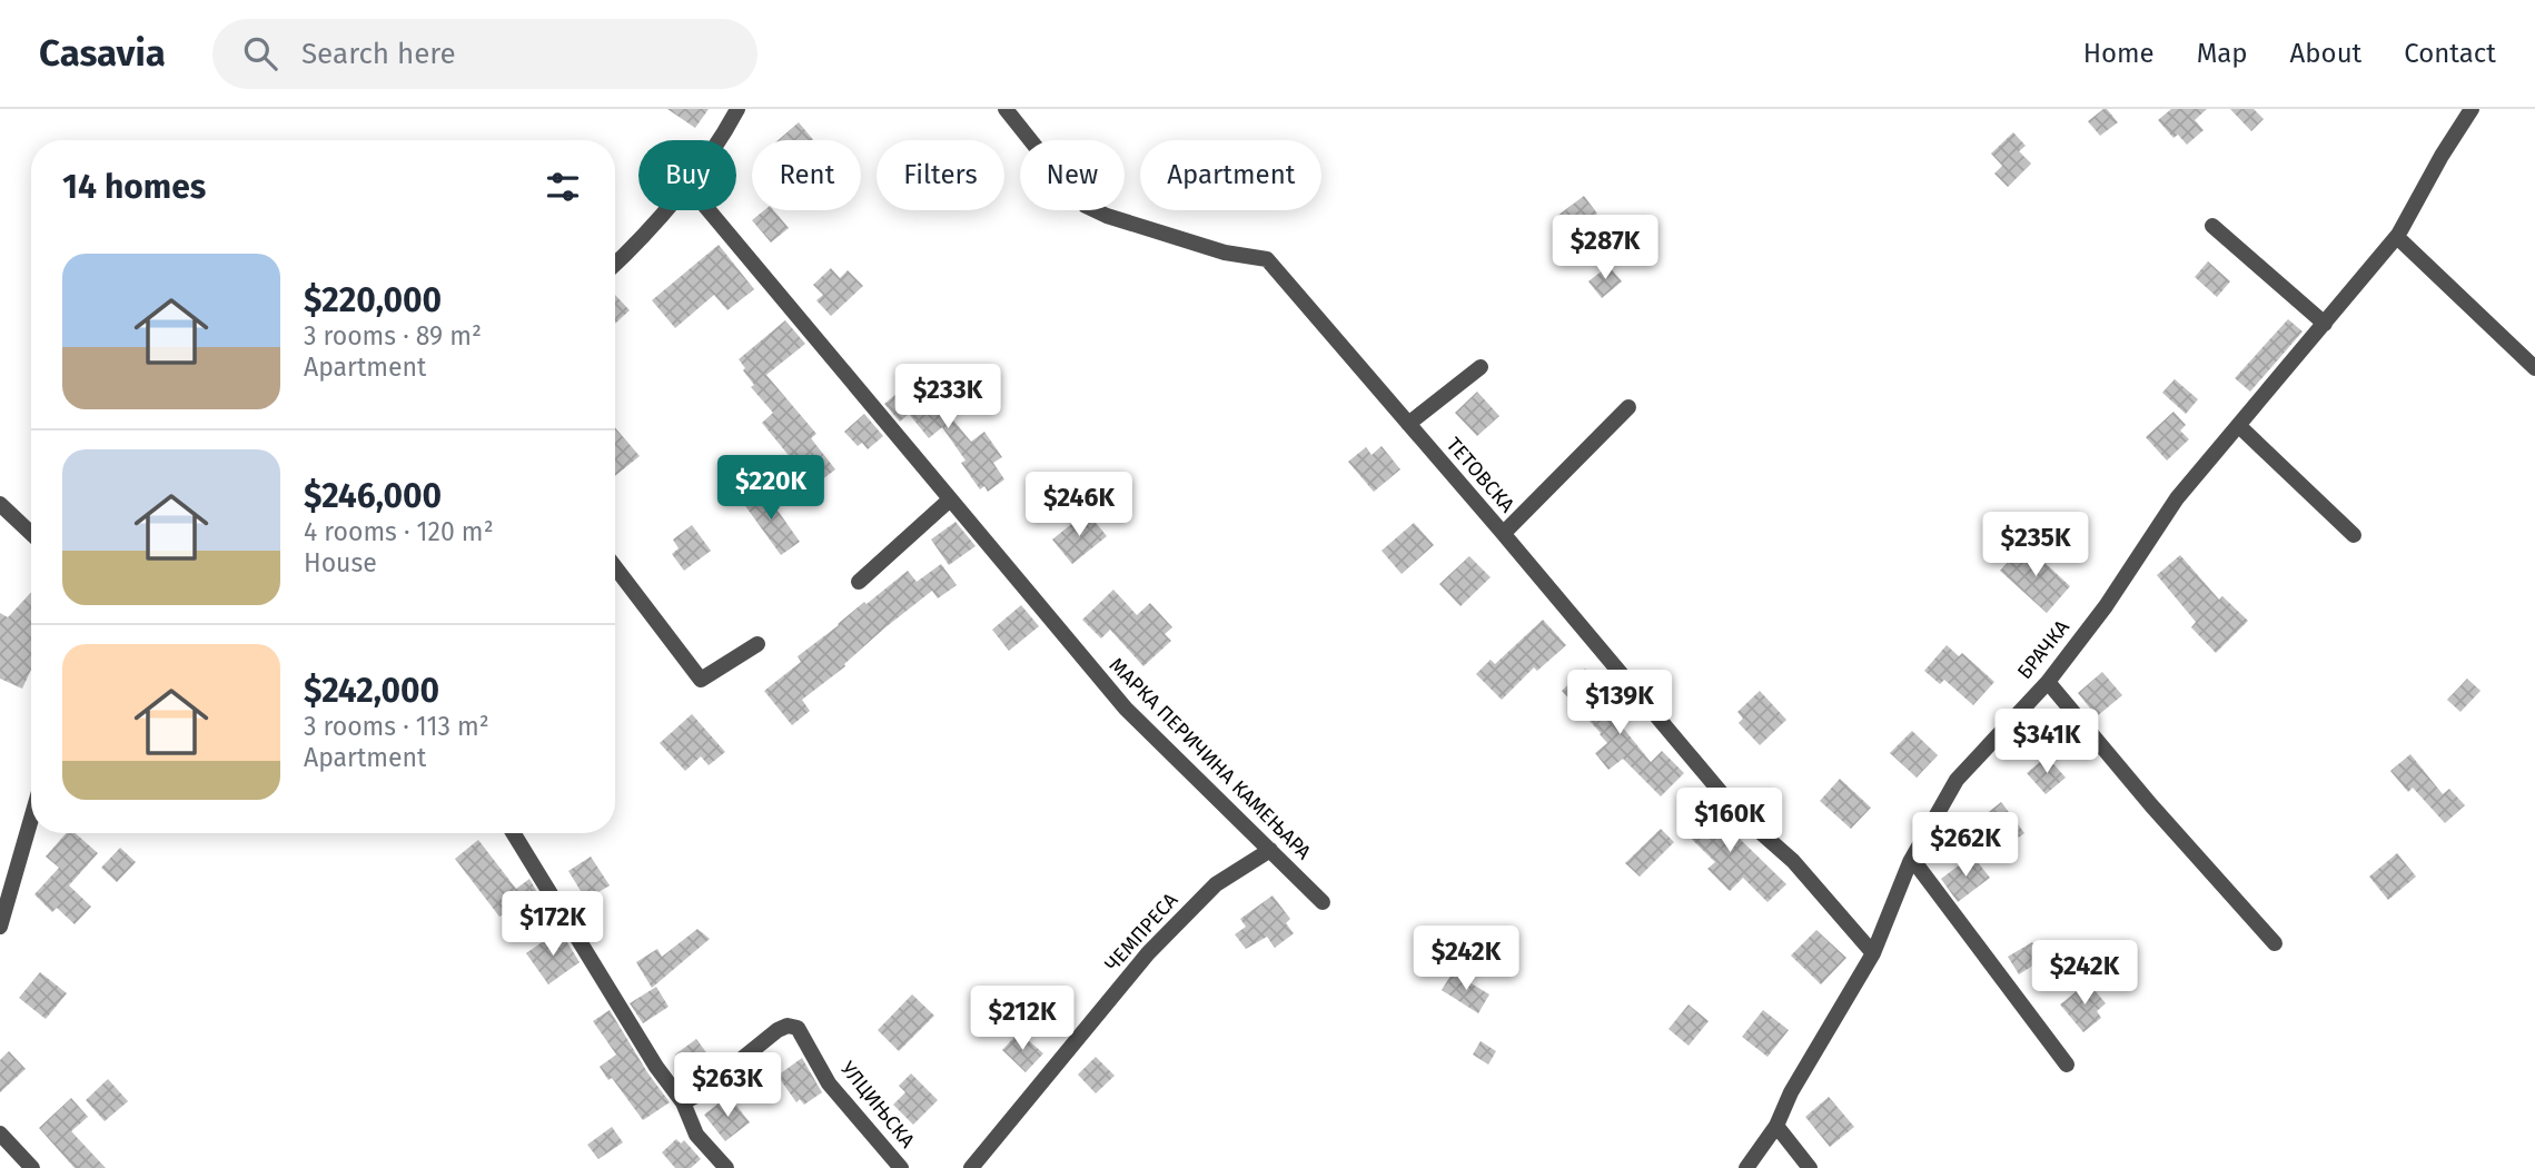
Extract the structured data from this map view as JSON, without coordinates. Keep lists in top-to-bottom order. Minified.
{"streets":{"street":["ТЕТОВСКА","БРАЧКА","МАРКА ПЕРИЧИНА КАМЕЊАРА","ЧЕМПРЕСА","УЛЦИЊСКА"]},"crossings":[["ТЕТОВСКА","БРАЧКА"],["МАРКА ПЕРИЧИНА КАМЕЊАРА","ЧЕМПРЕСА"]],"page":{"header":"Casavia","search":"Search here","nav":["Home","Map","About","Contact"],"chip":["Buy","Rent","Filters","New","Apartment"],"heading":"14 homes","price":["$287K","$233K","$220K","$246K","$235K","$139K","$341K","$160K","$262K","$172K","$242K","$242K","$212K","$263K"],"list":[{"name":"$220,000","note":"3 rooms · 89 m² · Apartment"},{"name":"$246,000","note":"4 rooms · 120 m² · House"},{"name":"$242,000","note":"3 rooms · 113 m² · Apartment"}]}}
